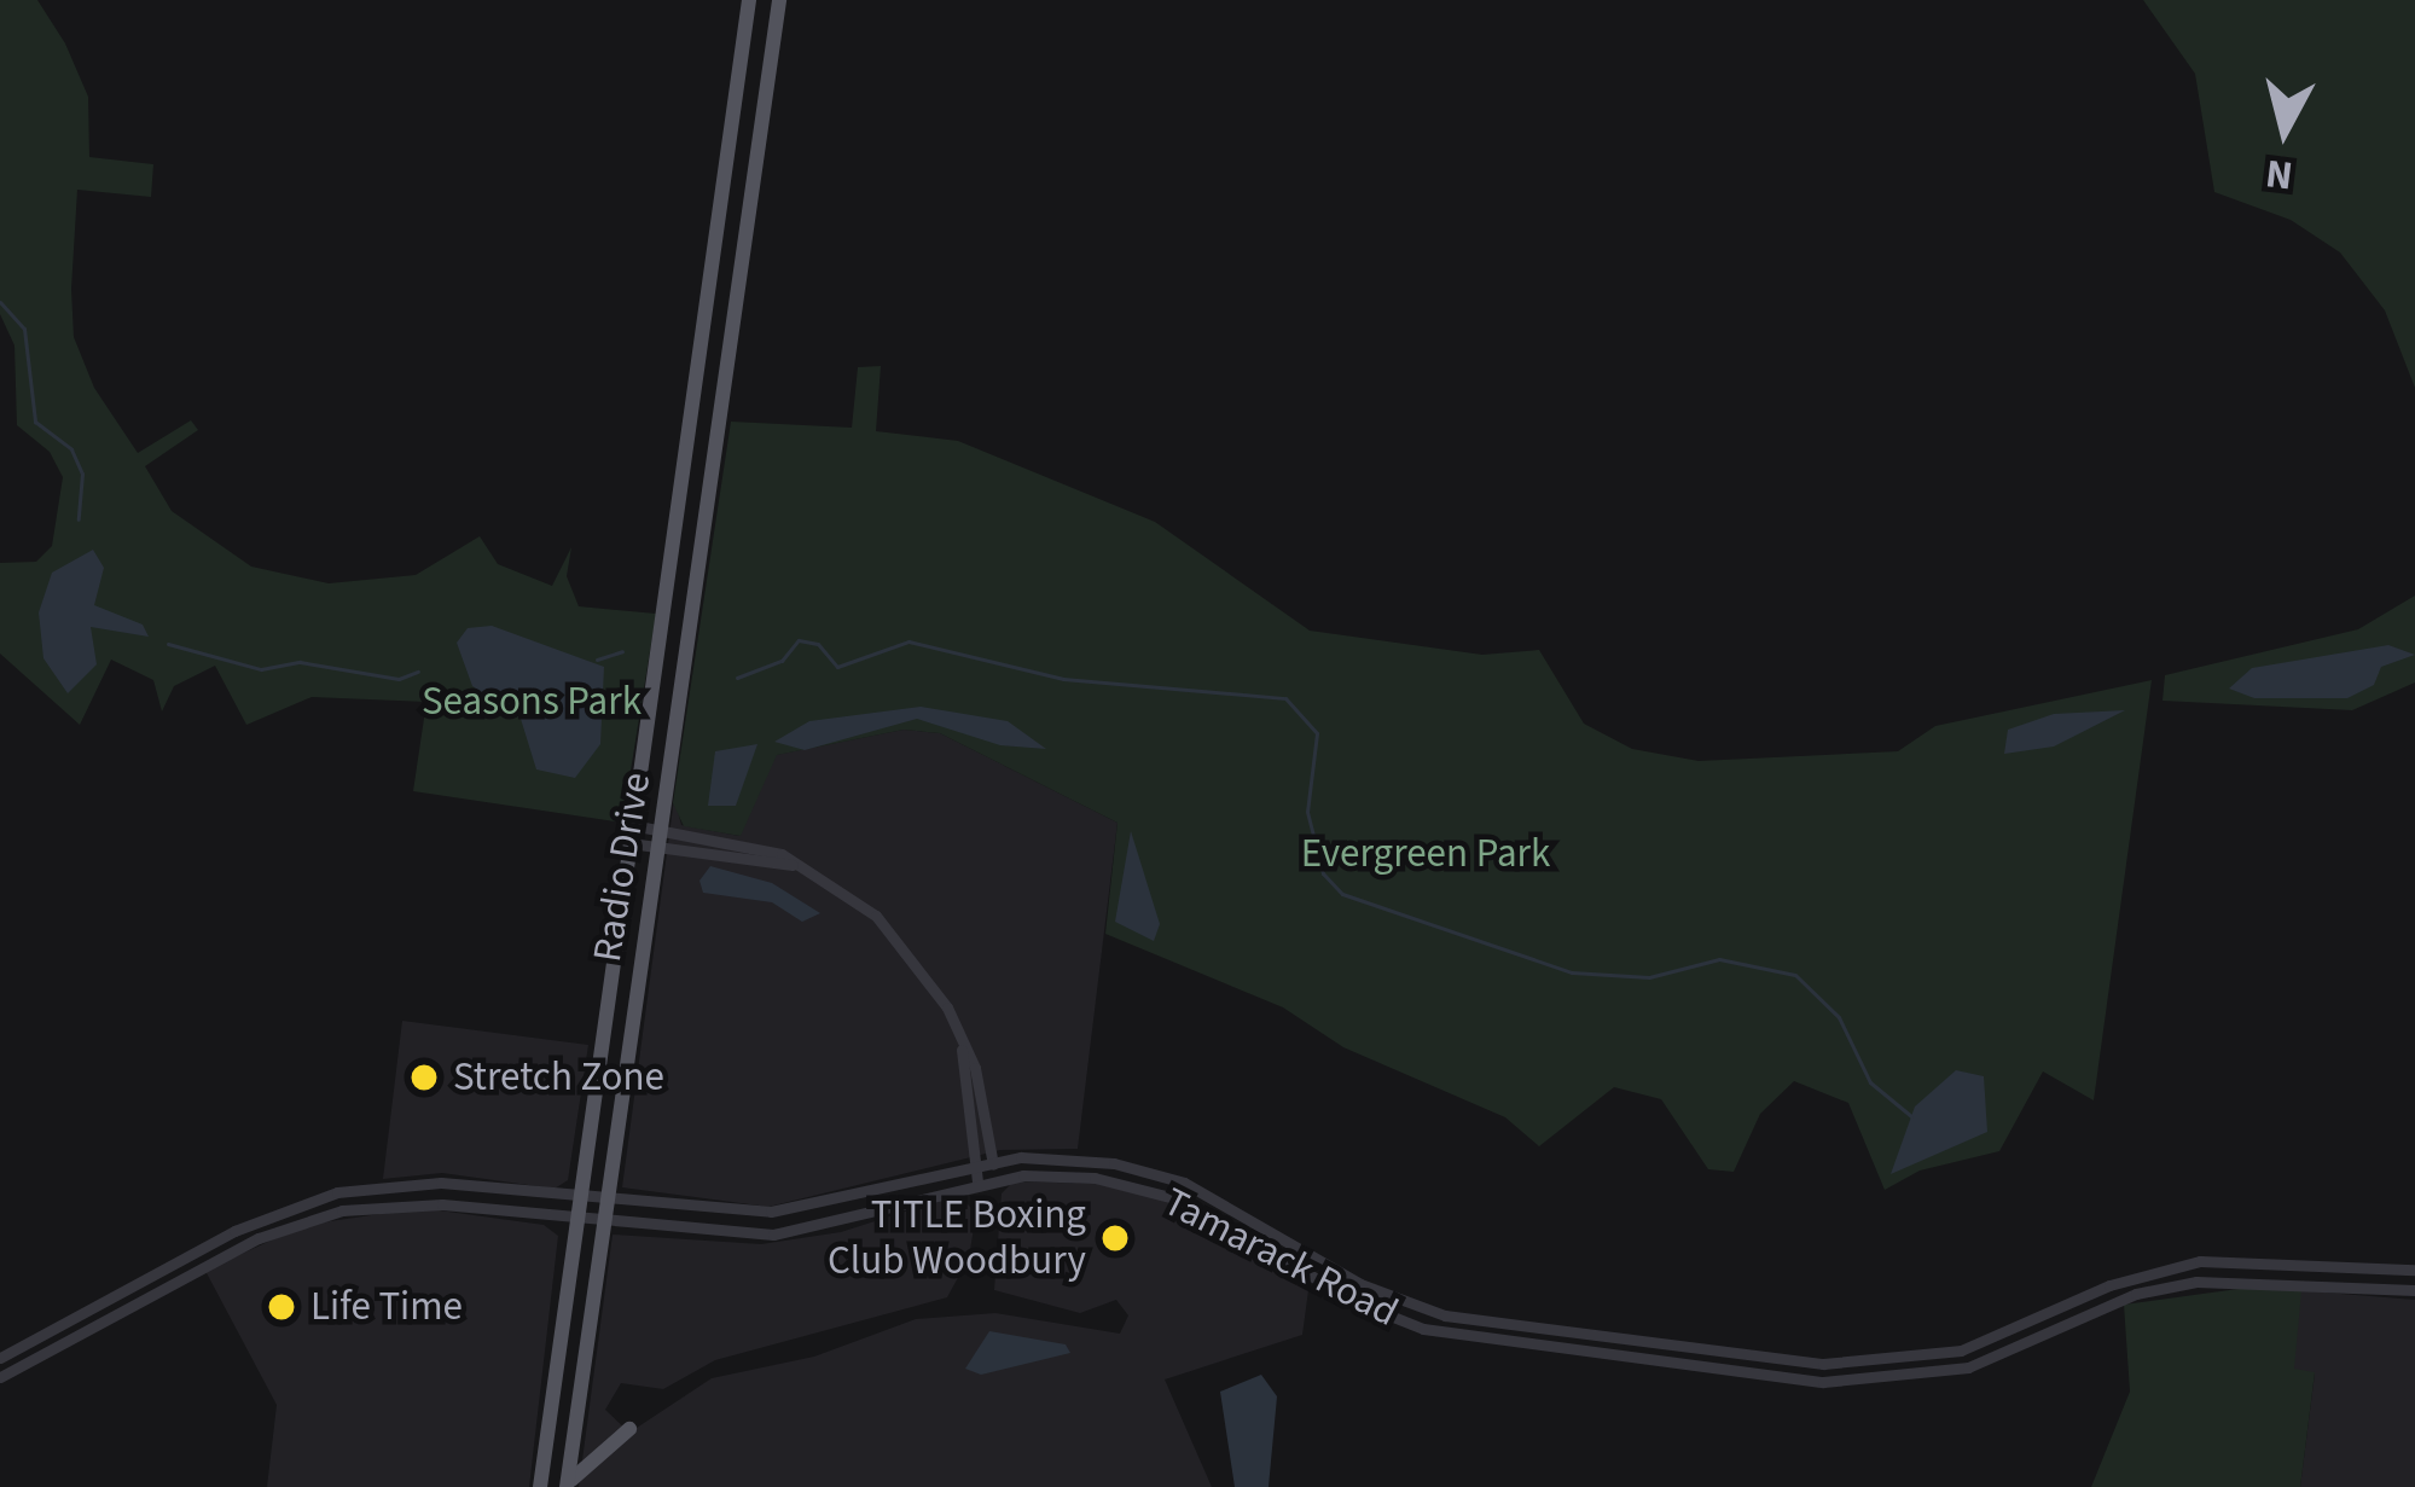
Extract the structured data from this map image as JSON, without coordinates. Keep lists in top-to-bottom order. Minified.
{"streets":{"main road":["Radio Drive"],"street":["Tamarack Road"]},"crossings":[["Radio Drive","Tamarack Road"]],"parks":["Seasons Park","Evergreen Park"],"places":["Stretch Zone","TITLE Boxing Club Woodbury","Life Time"],"north":"bottom"}
